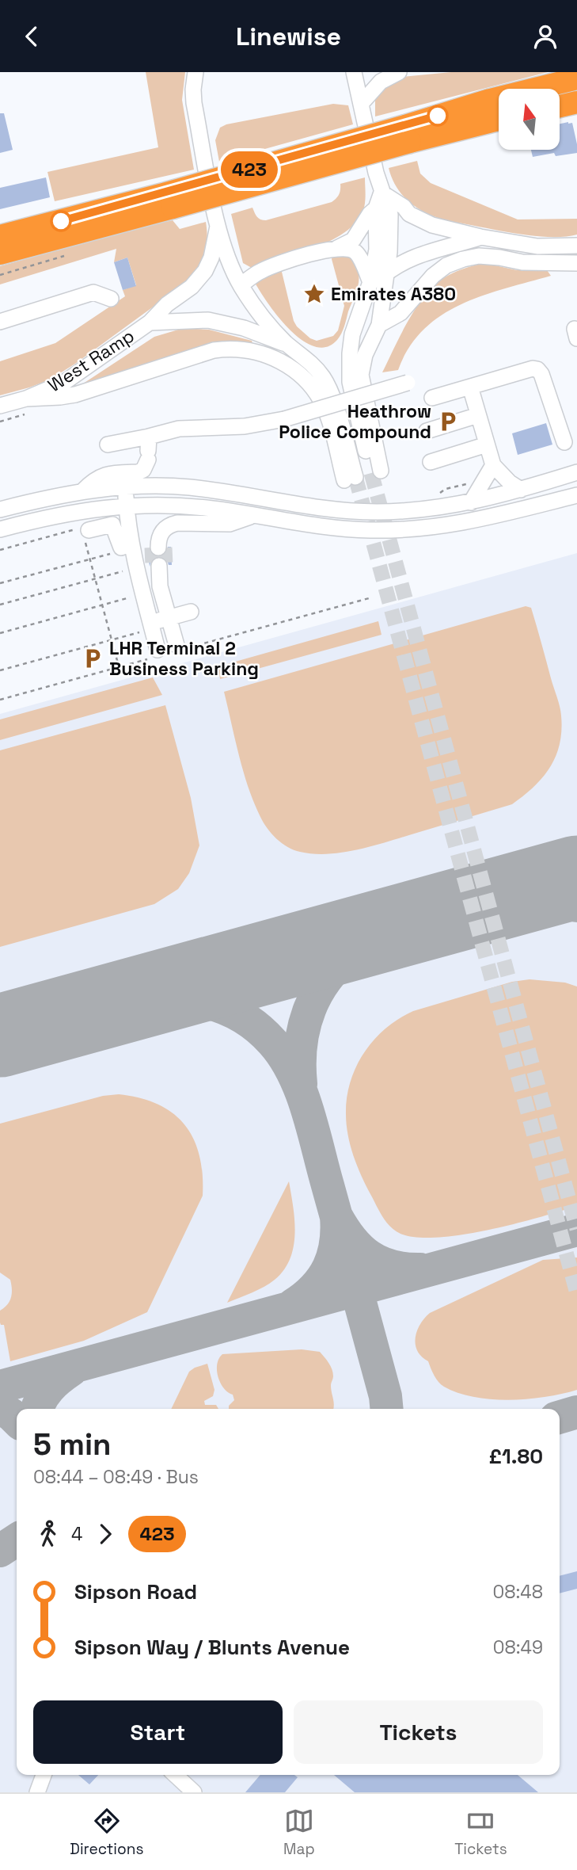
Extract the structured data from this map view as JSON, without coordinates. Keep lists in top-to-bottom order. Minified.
{"streets":{"street":["West Ramp"]},"places":{"place":["Emirates A380"],"parking":["Heathrow Police Compound","LHR Terminal 2 Business Parking"]},"lines":["bus line 423"],"north":"top","page":{"header":"Linewise","on_map":"423","heading":["5 min","08:44 – 08:49 · Bus","£1.80"],"legs":["4","423"],"list":[{"name":"Sipson Road","value":"08:48"},{"name":"Sipson Way / Blunts Avenue","value":"08:49"}],"buttons":["Start","Tickets"],"tabs":["Directions","Map","Tickets"]}}
